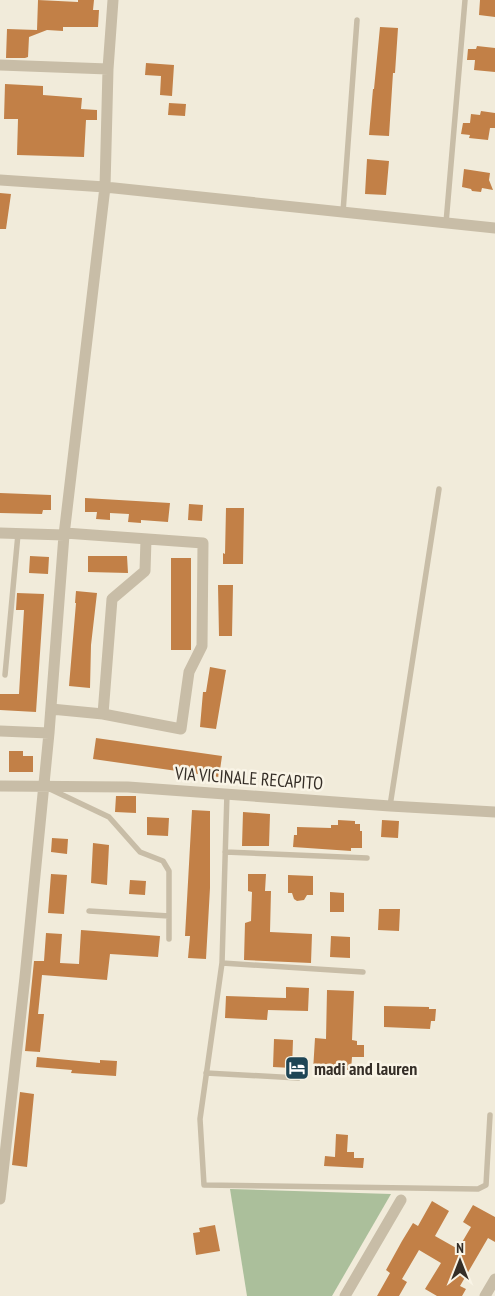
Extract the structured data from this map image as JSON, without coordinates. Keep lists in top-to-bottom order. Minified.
{"streets":{"street":["VIA VICINALE RECAPITO"]},"places":{"hotel":["madi and lauren"]},"north":"top"}
